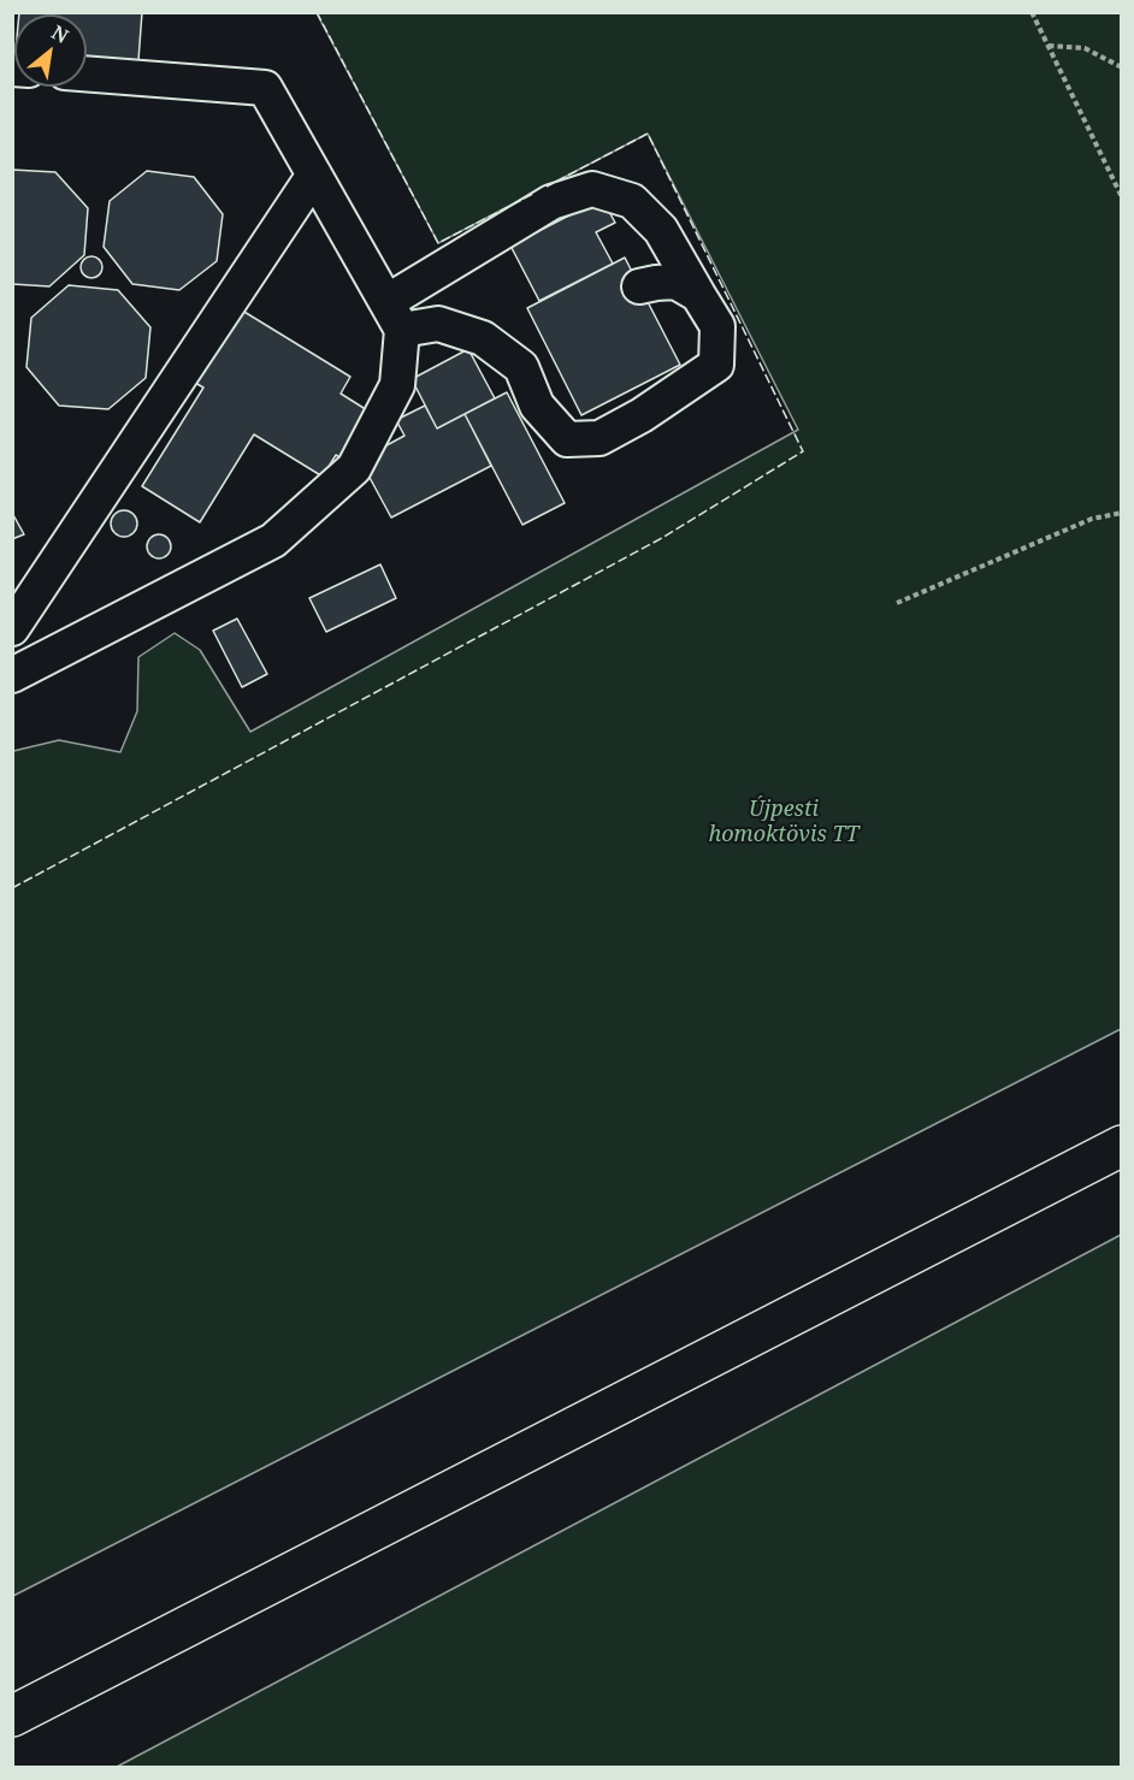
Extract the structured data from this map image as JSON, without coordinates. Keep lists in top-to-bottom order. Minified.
{"parks":["Újpesti homoktövis TT"],"north":"top right"}
